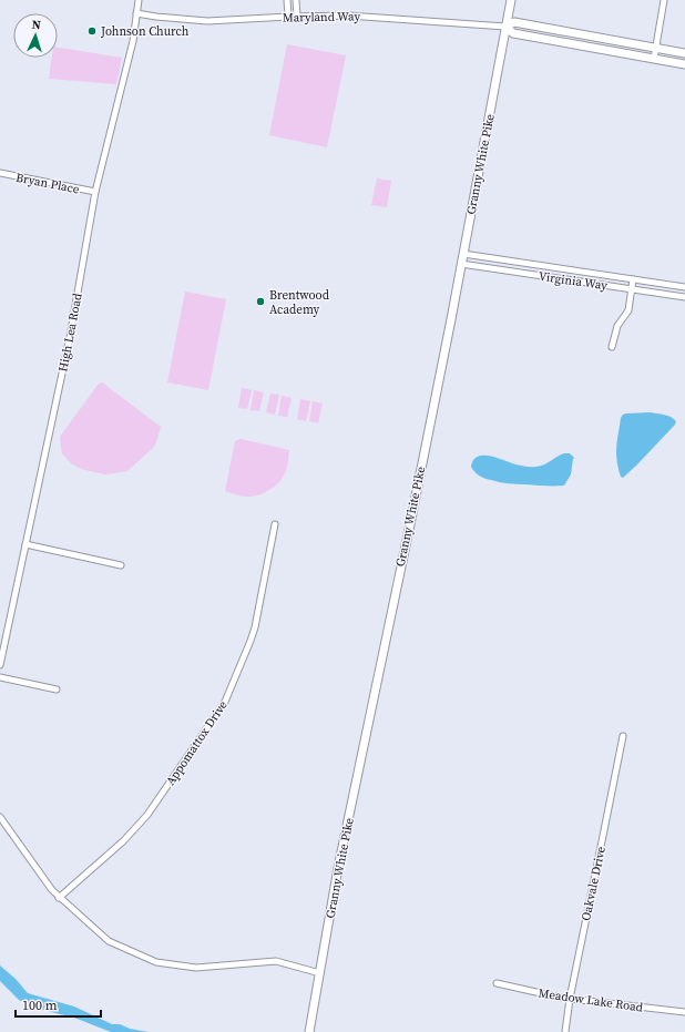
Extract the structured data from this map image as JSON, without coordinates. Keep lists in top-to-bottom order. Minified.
{"streets":{"main road":["Maryland Way","Granny White Pike"],"street":["Bryan Place","Virginia Way","High Lea Road","Appomattox Drive","Oakvale Drive","Meadow Lake Road"]},"crossings":[["Maryland Way","Granny White Pike"],["Maryland Way","High Lea Road"],["Granny White Pike","Virginia Way"],["Bryan Place","High Lea Road"],["Oakvale Drive","Meadow Lake Road"]],"places":["Johnson Church","Brentwood Academy"],"scale_bar":"100 m","north":"top"}
